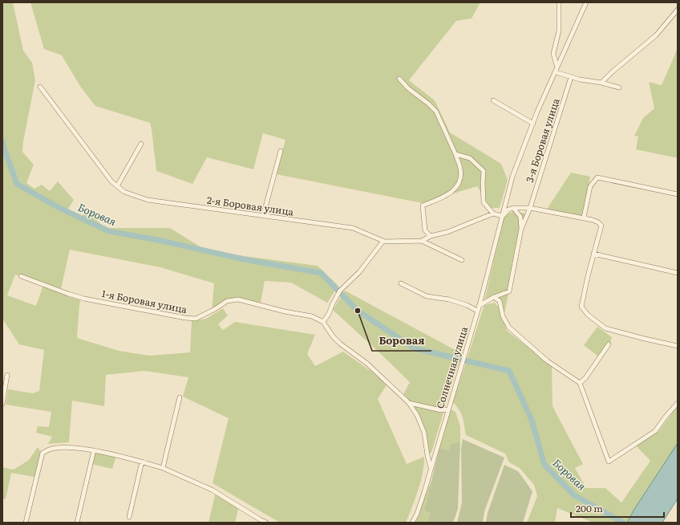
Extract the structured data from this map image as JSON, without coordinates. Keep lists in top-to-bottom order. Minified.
{"streets":{"street":["3-я Боровая улица","2-я Боровая улица","1-я Боровая улица","Солнечная улица"]},"water":["Боровая"],"places":["Боровая"],"scale_bar":"200 m"}
